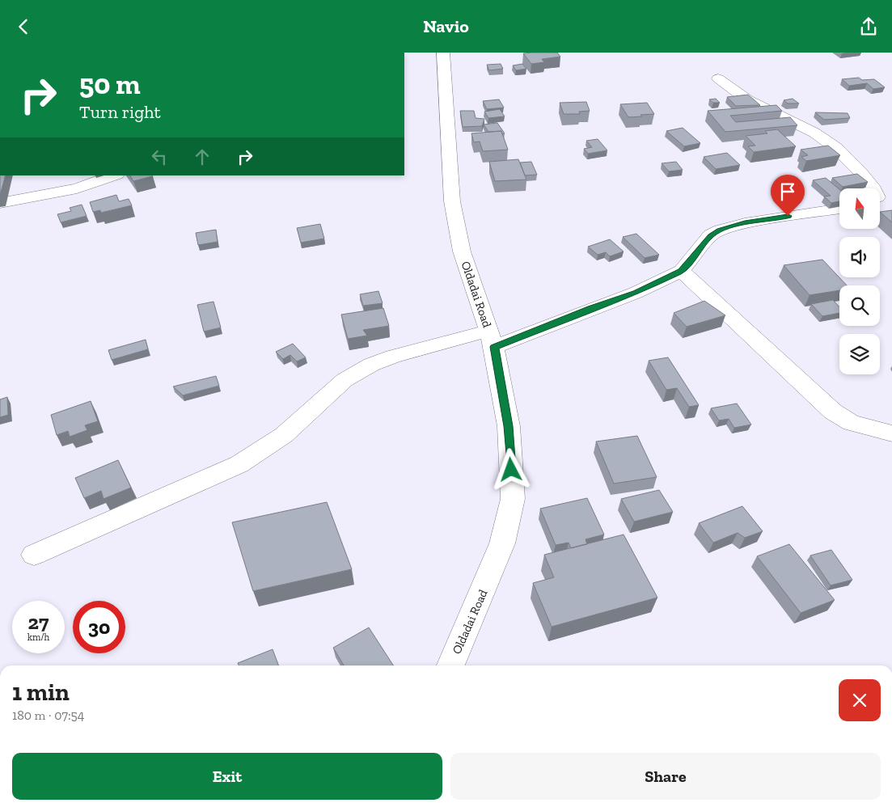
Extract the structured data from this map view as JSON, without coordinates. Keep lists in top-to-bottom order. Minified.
{"streets":{"street":["Oldadai Road"]},"north":"top","page":{"header":"Navio","turn":["50 m","Turn right"],"speed":"27 km/h","limit":"30","heading":["1 min","180 m · 07:54"],"buttons":["Exit","Share"]}}
